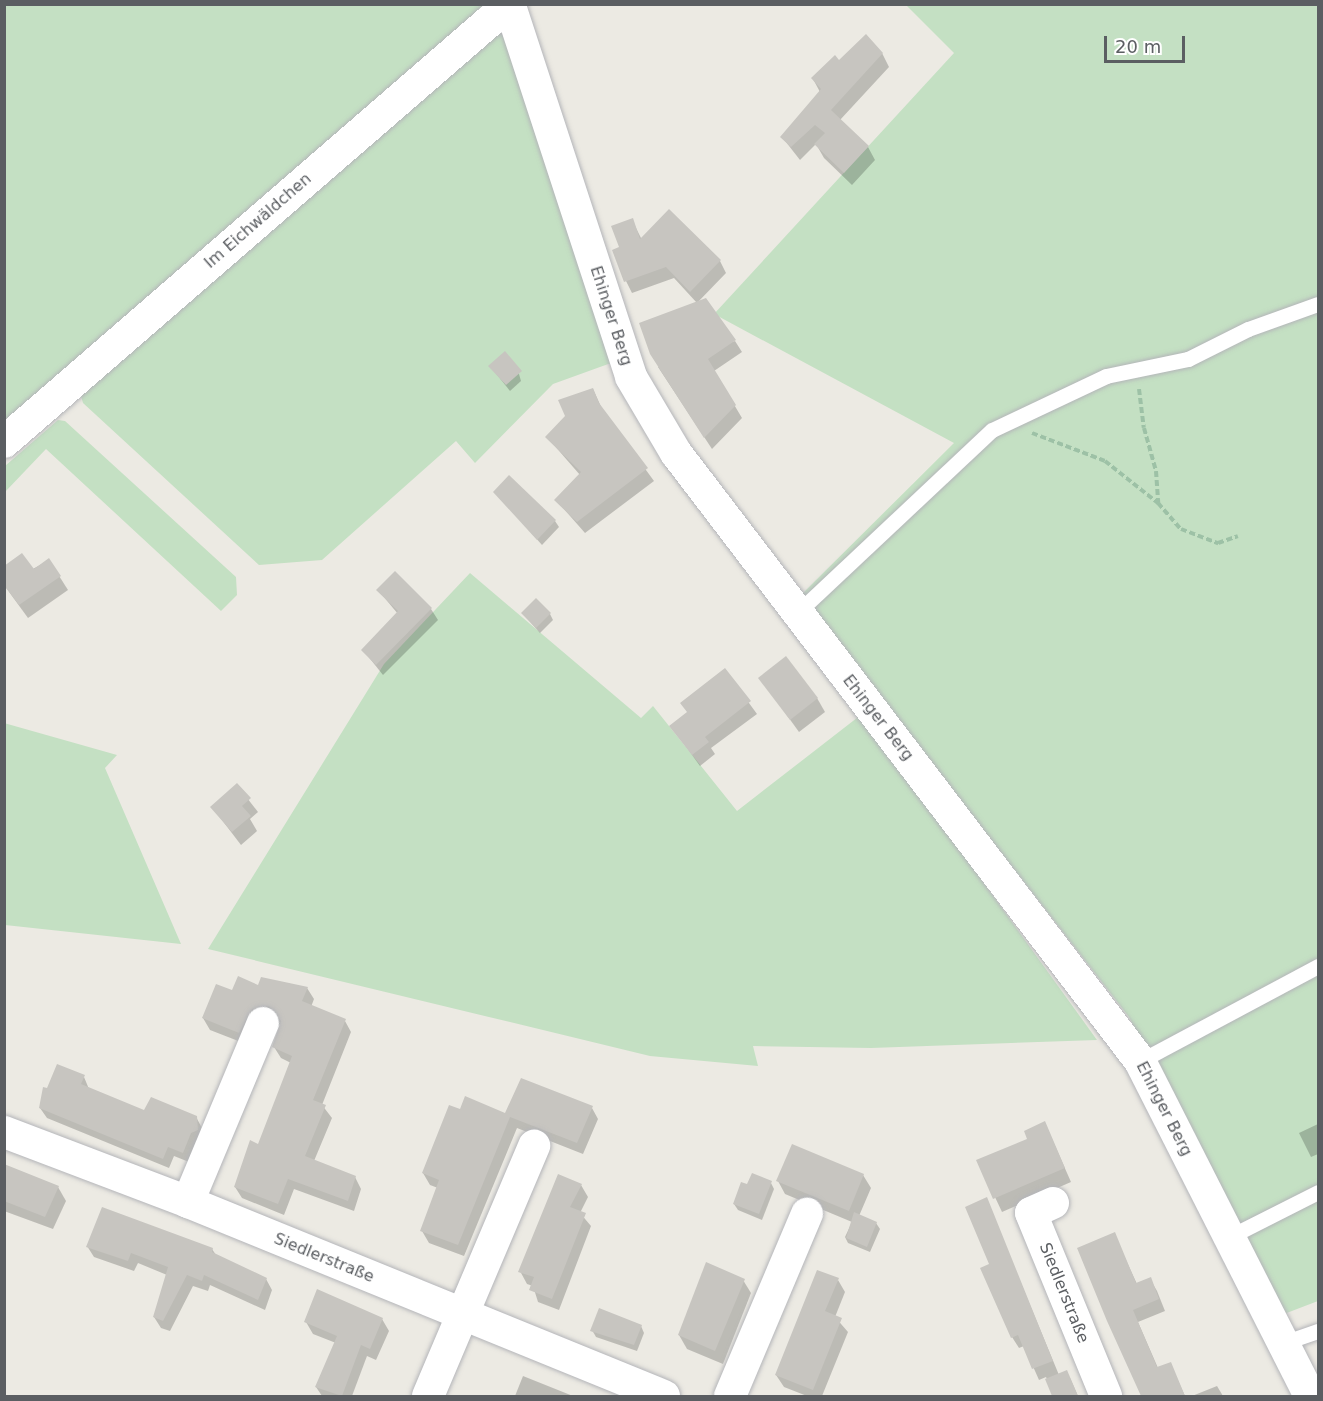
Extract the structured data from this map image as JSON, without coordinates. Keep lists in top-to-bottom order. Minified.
{"streets":{"street":["Im Eichwäldchen","Ehinger Berg","Siedlerstraße"]},"crossings":[["Im Eichwäldchen","Ehinger Berg"]],"scale_bar":"20 m"}
